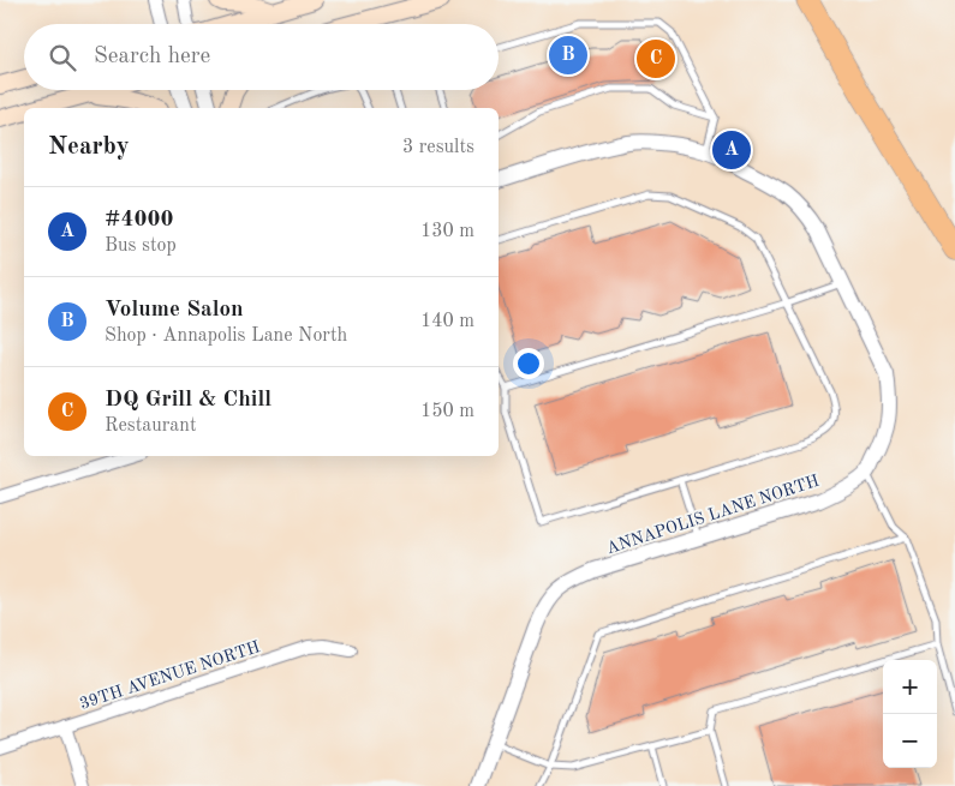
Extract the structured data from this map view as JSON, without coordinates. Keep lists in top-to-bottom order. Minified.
{"streets":{"street":["ANNAPOLIS LANE NORTH","39TH AVENUE NORTH"]},"page":{"search":"Search here","pins":["B","C","A"],"heading":["Nearby","3 results"],"list":[{"mark":"A","name":"#4000","note":"Bus stop","value":"130 m"},{"mark":"B","name":"Volume Salon","note":"Shop · Annapolis Lane North","value":"140 m"},{"mark":"C","name":"DQ Grill & Chill","note":"Restaurant","value":"150 m"}],"map_buttons":["+","−"]}}
